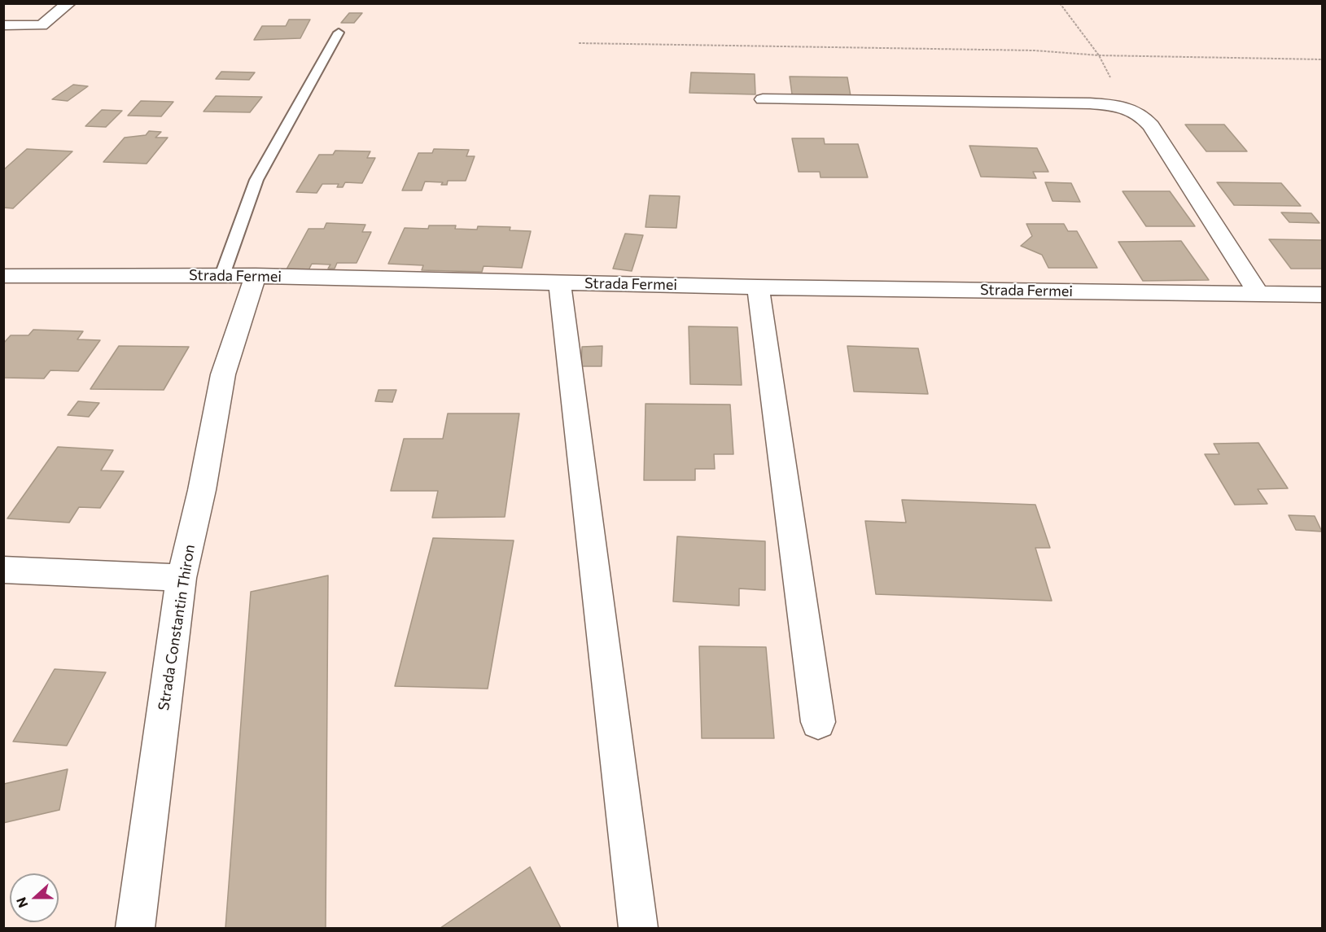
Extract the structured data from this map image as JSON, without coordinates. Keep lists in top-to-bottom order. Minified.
{"streets":{"street":["Strada Fermei","Strada Constantin Thiron"]},"crossings":[["Strada Fermei","Strada Constantin Thiron"]],"north":"left"}
